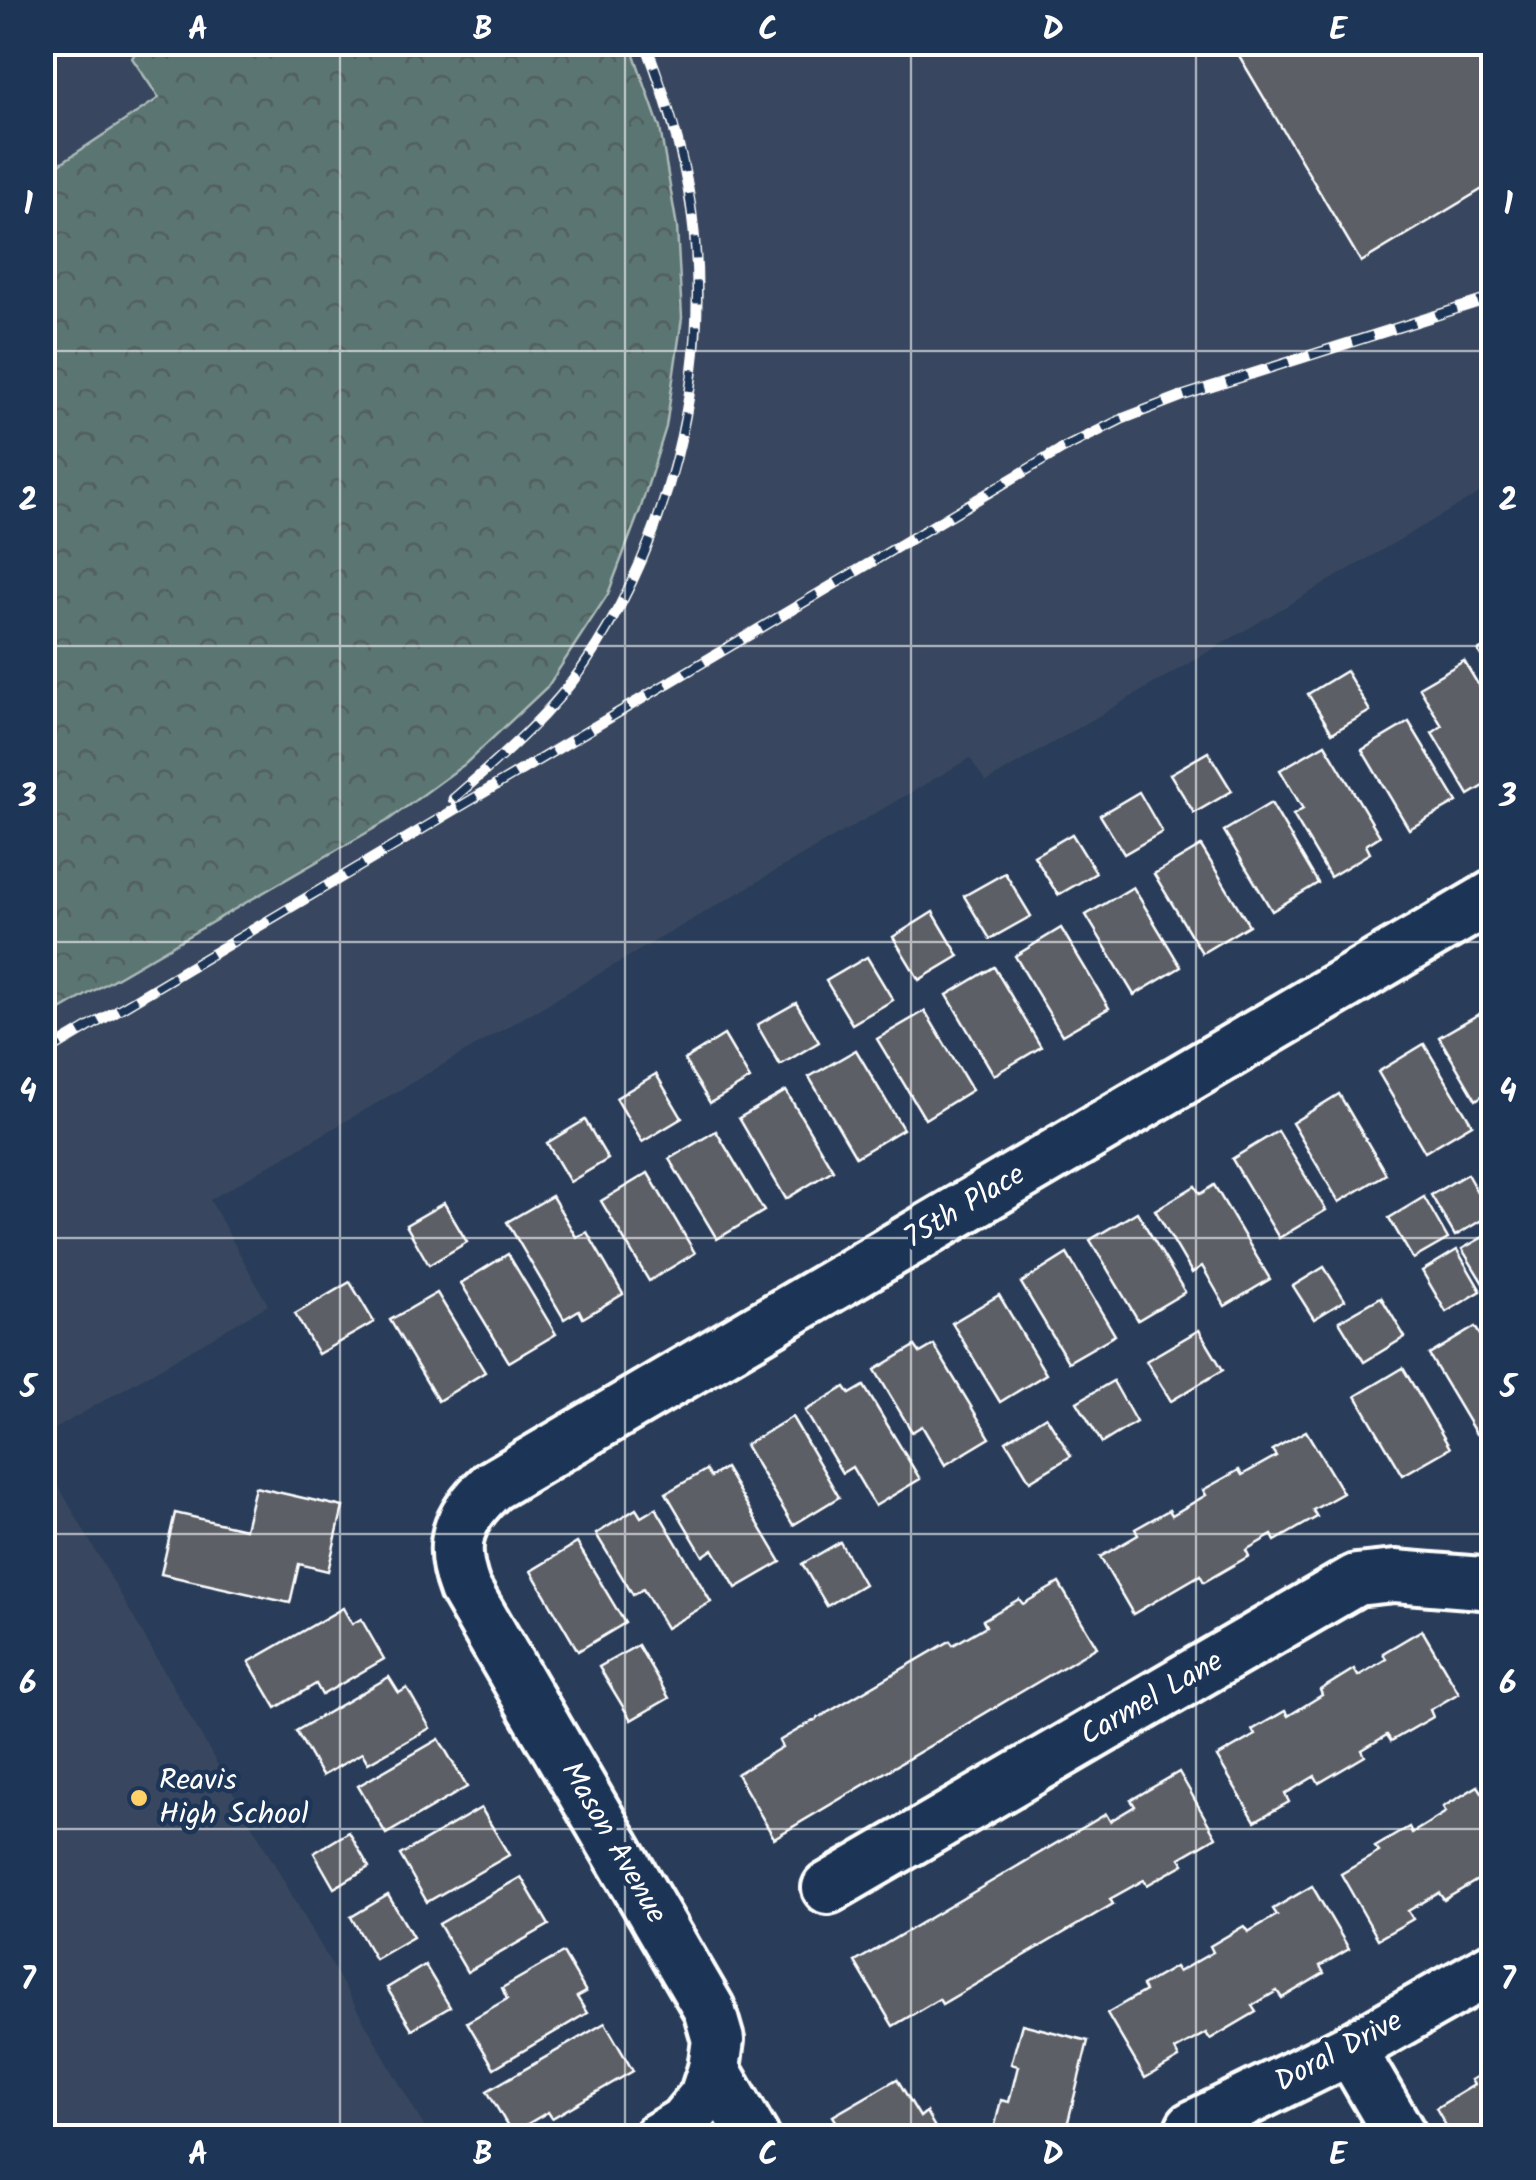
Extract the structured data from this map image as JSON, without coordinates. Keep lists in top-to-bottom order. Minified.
{"streets":{"street":["75th Place","Carmel Lane","Mason Avenue","Doral Drive"]},"crossings":[["75th Place","Mason Avenue"]],"places":["Reavis High School"],"grid":{"columns":["A","B","C","D","E"],"rows":["1","2","3","4","5","6","7"]}}
